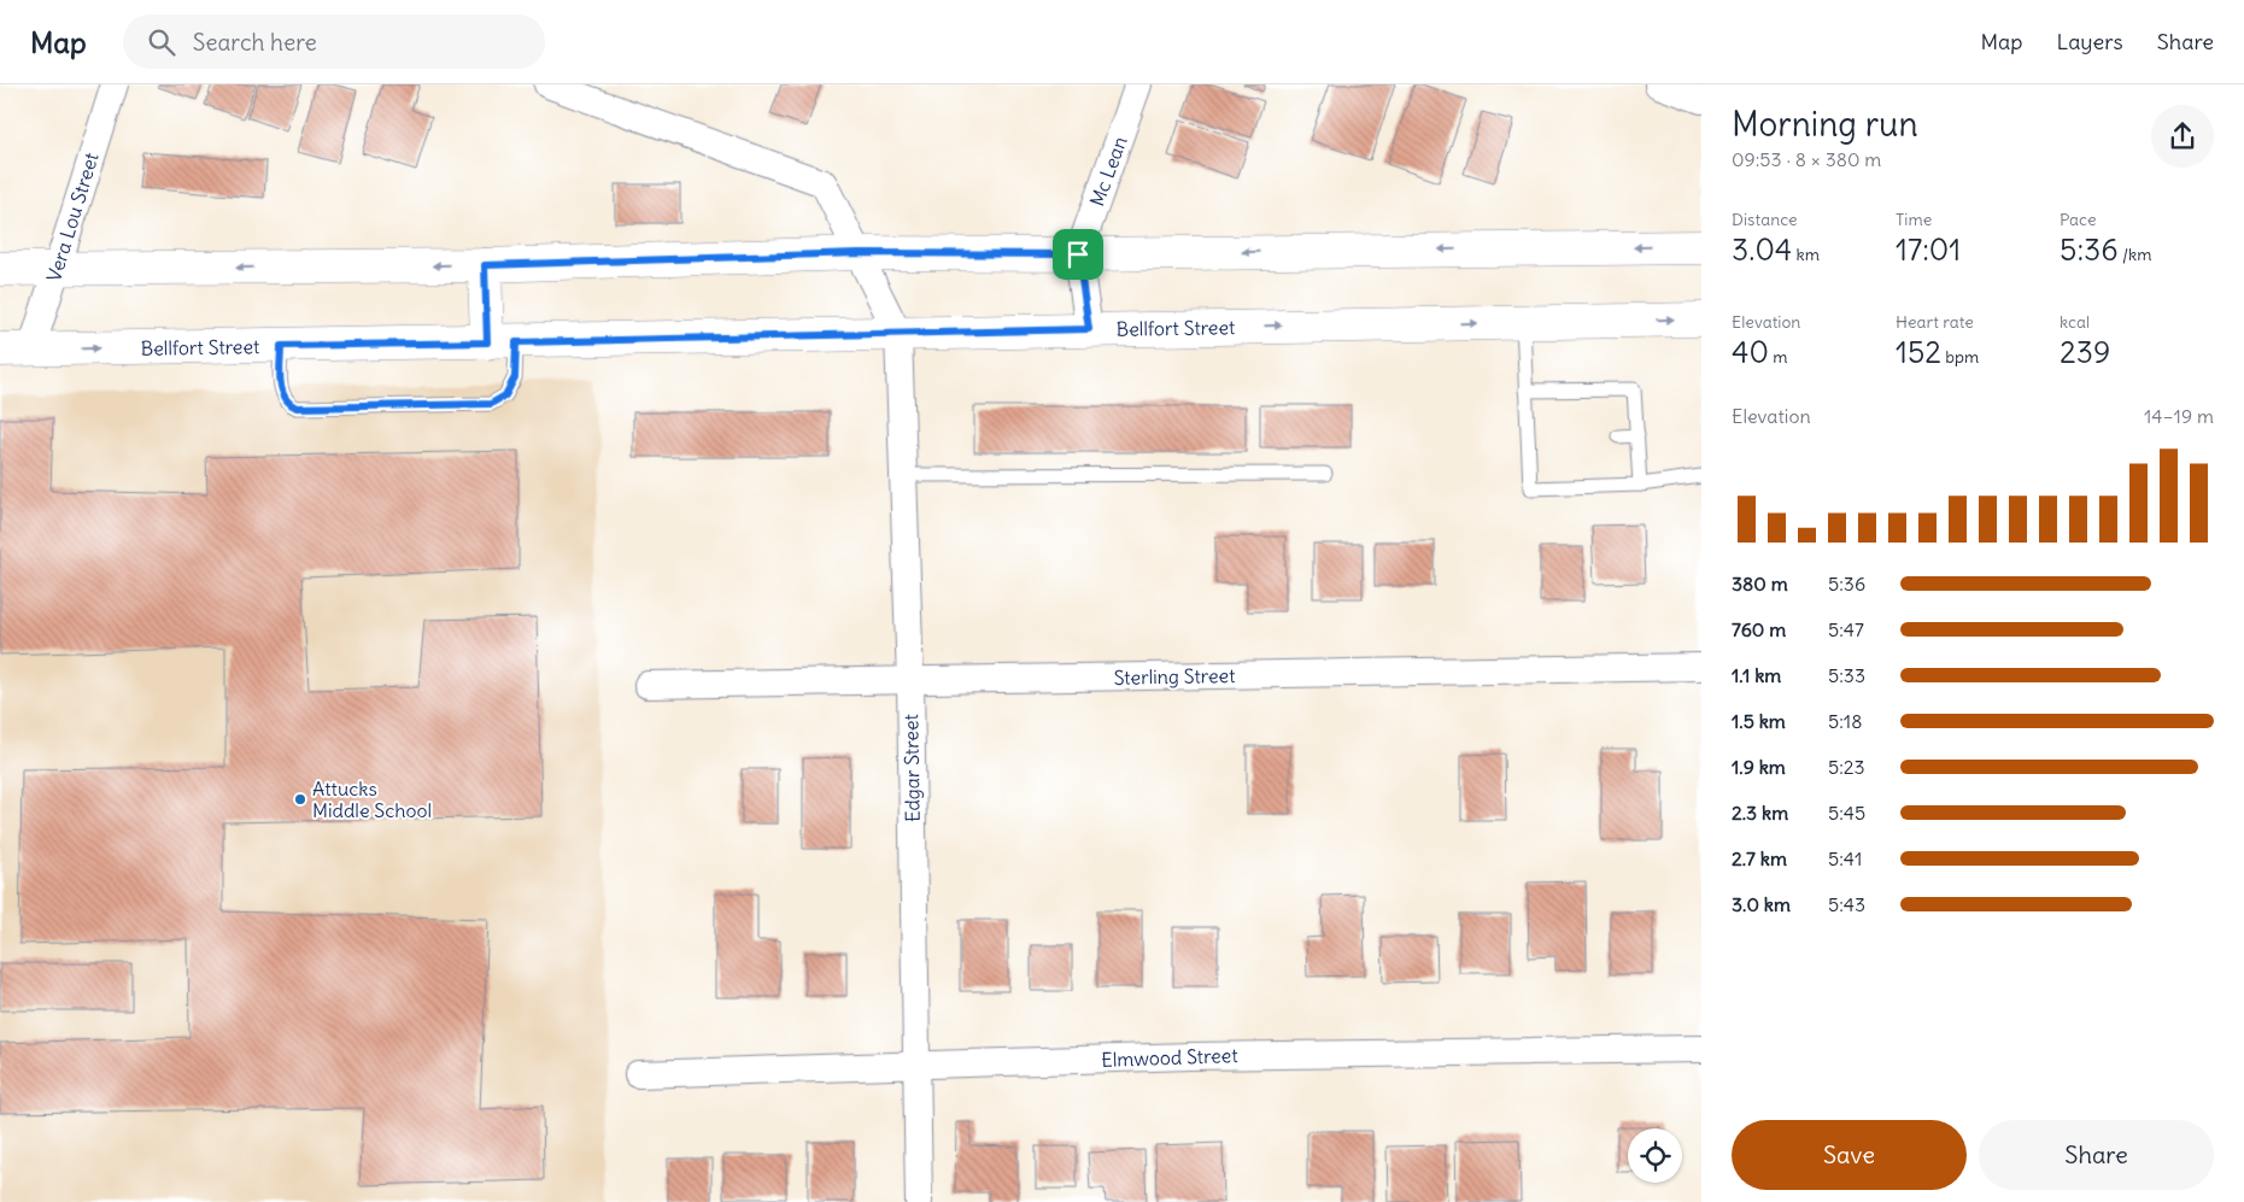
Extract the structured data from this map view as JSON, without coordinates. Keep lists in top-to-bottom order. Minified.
{"streets":{"main road":["Bellfort Street"],"street":["Mc Lean","Vera Lou Street","Sterling Street","Edgar Street","Elmwood Street"]},"crossings":[["Mc Lean","Bellfort Street"],["Vera Lou Street","Bellfort Street"],["Bellfort Street","Edgar Street"],["Sterling Street","Edgar Street"],["Edgar Street","Elmwood Street"]],"places":["Attucks Middle School"],"page":{"header":"Map","search":"Search here","nav":["Map","Layers","Share"],"heading":["Morning run","09:53 · 8 × 380 m"],"stats":[["Distance","3.04 km"],["Time","17:01"],["Pace","5:36 /km"],["Elevation","40 m"],["Heart rate","152 bpm"],["kcal","239"]],"chart":["Elevation","14–19 m"],"list":[{"name":"380 m","note":"5:36"},{"name":"760 m","note":"5:47"},{"name":"1.1 km","note":"5:33"},{"name":"1.5 km","note":"5:18"},{"name":"1.9 km","note":"5:23"},{"name":"2.3 km","note":"5:45"},{"name":"2.7 km","note":"5:41"},{"name":"3.0 km","note":"5:43"}],"buttons":["Save","Share"]}}
